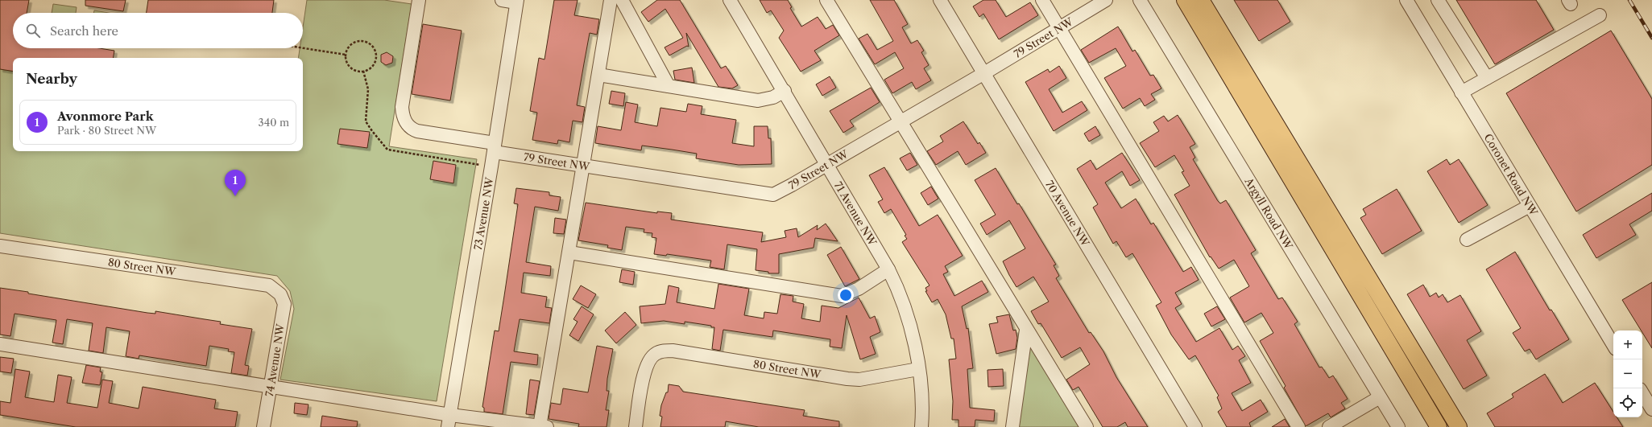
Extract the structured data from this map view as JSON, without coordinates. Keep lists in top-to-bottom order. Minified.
{"streets":{"street":["79 Street NW","Coronet Road NW","71 Avenue NW","70 Avenue NW","73 Avenue NW","Argyll Road NW","80 Street NW","74 Avenue NW"]},"crossings":[["79 Street NW","71 Avenue NW"],["79 Street NW","70 Avenue NW"],["79 Street NW","73 Avenue NW"],["71 Avenue NW","80 Street NW"],["80 Street NW","74 Avenue NW"]],"page":{"search":"Search here","heading":"Nearby","list":[{"mark":"1","name":"Avonmore Park","note":"Park · 80 Street NW","value":"340 m"}],"pins":"1","map_buttons":["+","−"]}}
